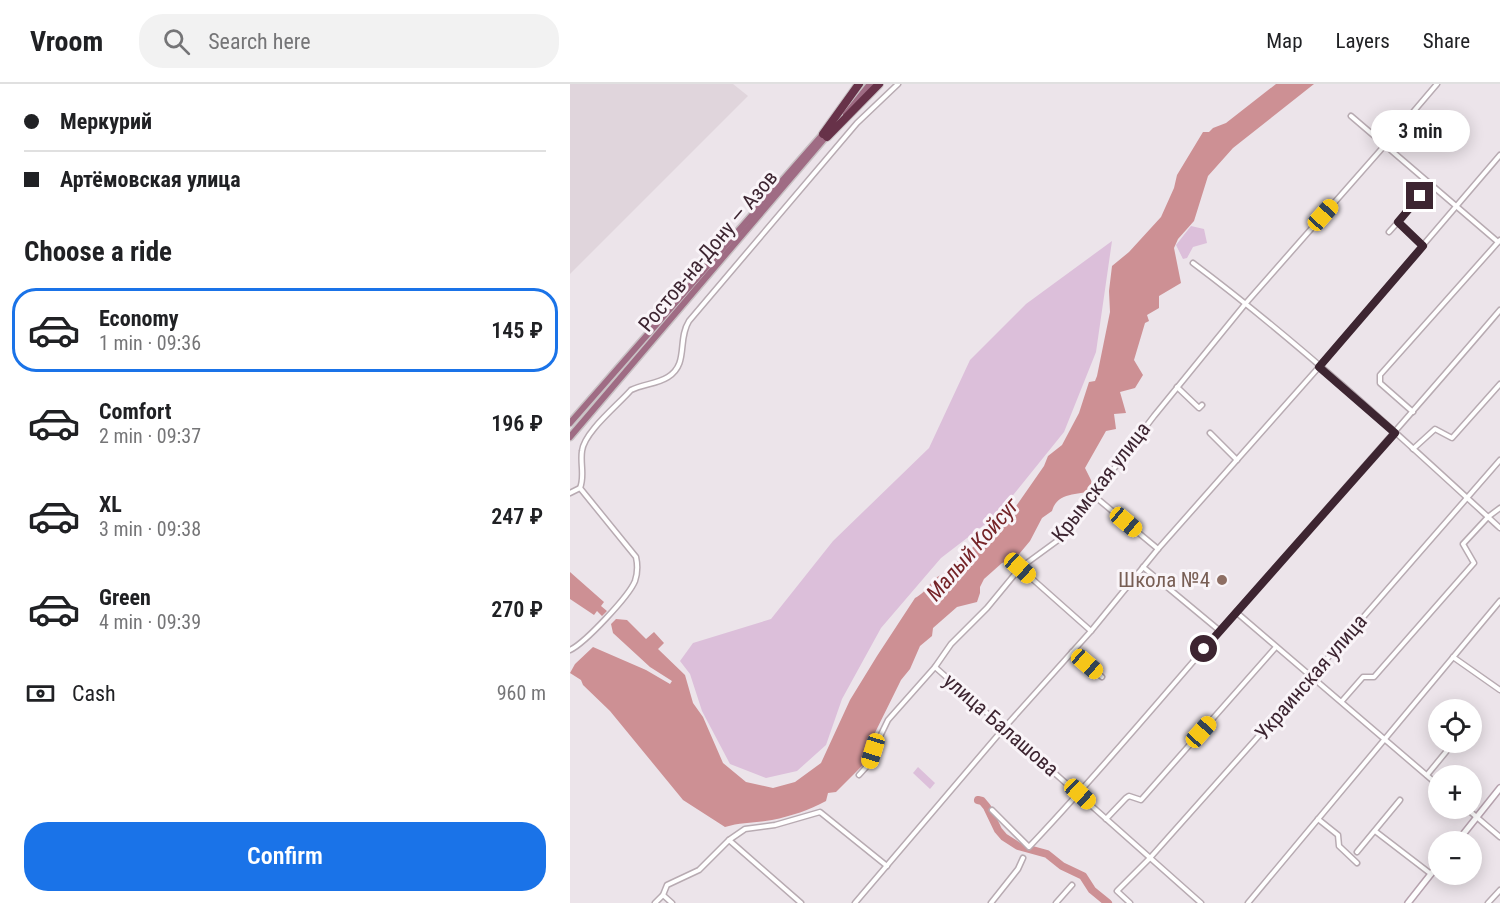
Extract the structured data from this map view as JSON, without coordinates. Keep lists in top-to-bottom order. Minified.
{"streets":{"main road":["Ростов-на-Дону — Азов"],"street":["Крымская улица","Украинская улица","улица Балашова"]},"crossings":[["Крымская улица","улица Балашова"],["Украинская улица","улица Балашова"]],"water":["Малый Койсуг"],"places":["Школа №4"],"page":{"header":"Vroom","search":"Search here","nav":["Map","Layers","Share"],"banner":["Меркурий","Артёмовская улица"],"bubble":"3 min","heading":"Choose a ride","list":[{"name":"Economy","note":"1 min · 09:36","value":"145 ₽"},{"name":"Comfort","note":"2 min · 09:37","value":"196 ₽"},{"name":"XL","note":"3 min · 09:38","value":"247 ₽"},{"name":"Green","note":"4 min · 09:39","value":"270 ₽"}],"pay":["Cash","960 m"],"map_buttons":["+","−"],"buttons":"Confirm"}}
